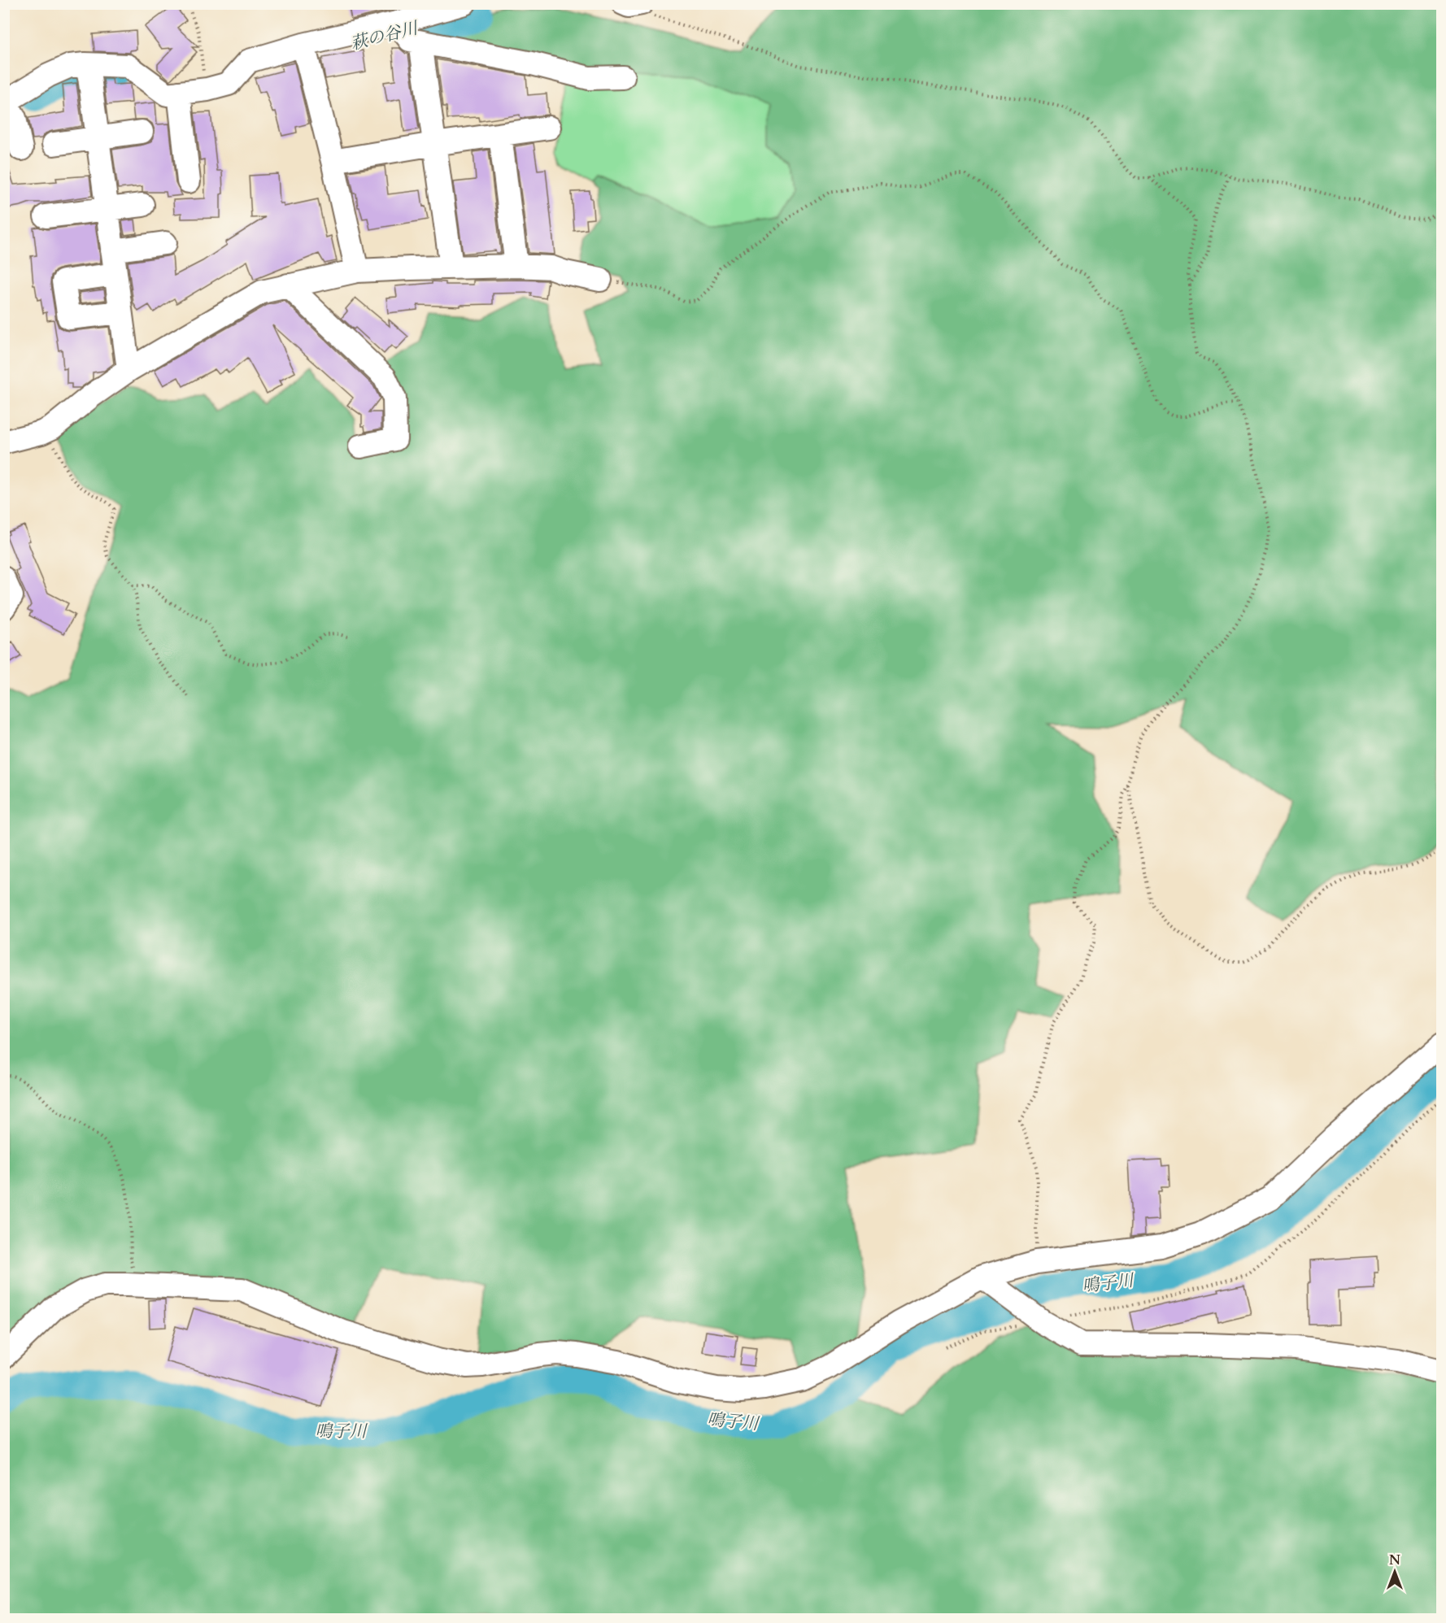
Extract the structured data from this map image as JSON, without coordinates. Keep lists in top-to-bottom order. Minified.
{"water":["萩の谷川","鳴子川"],"north":"top"}
